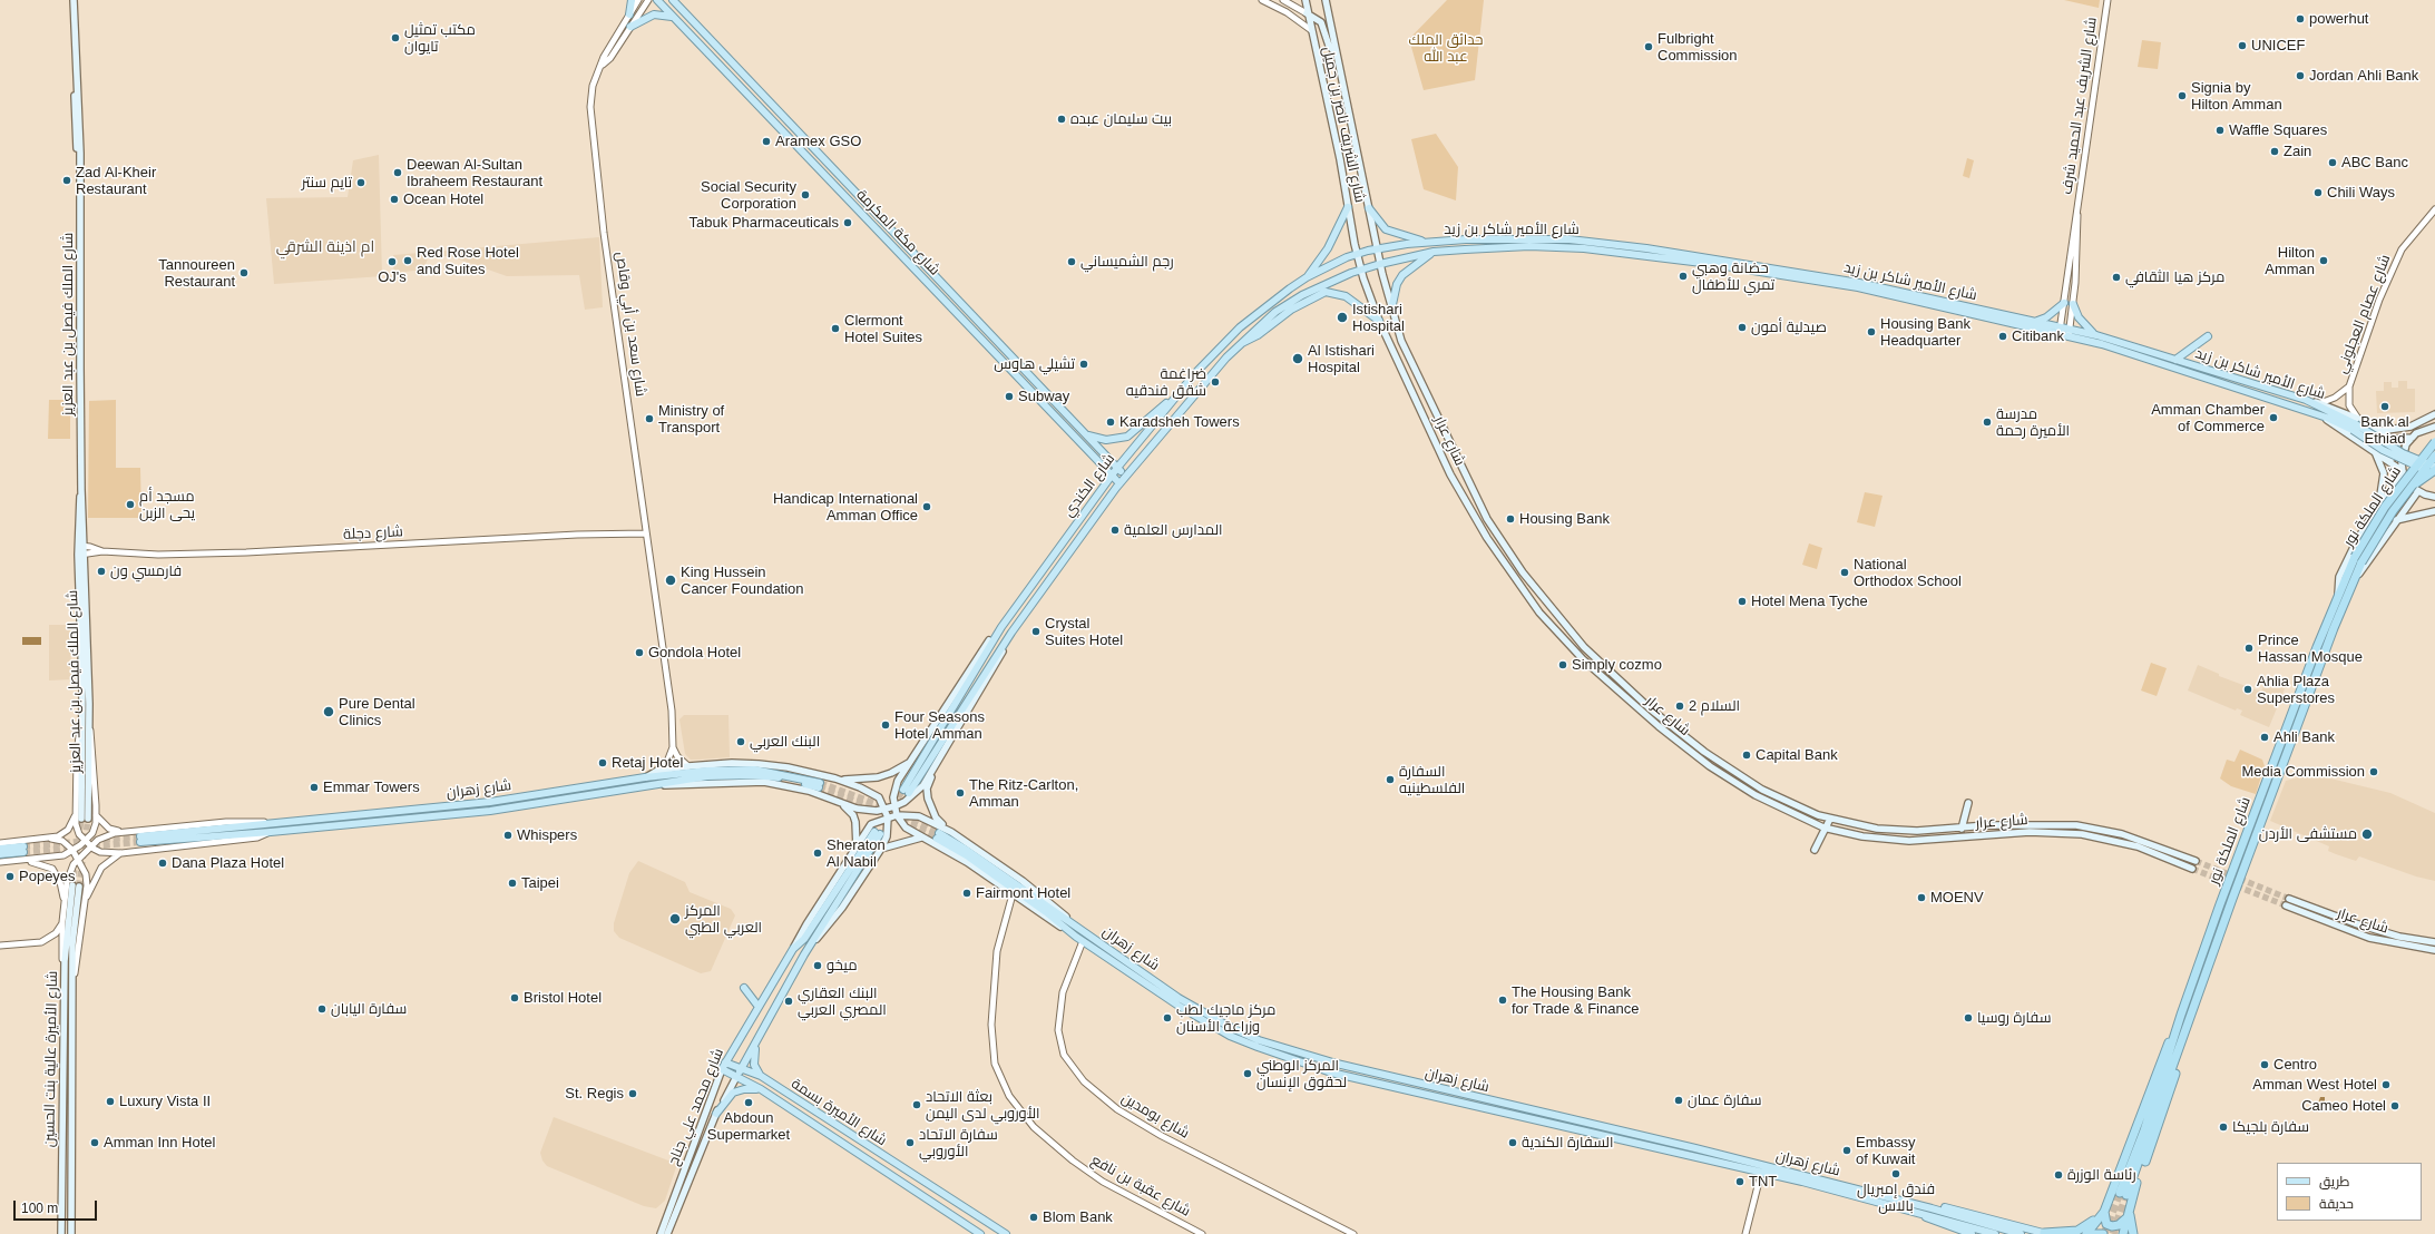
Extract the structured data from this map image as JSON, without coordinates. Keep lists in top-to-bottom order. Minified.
{"streets":{"highway":["شارع الملكة نور"],"main road":["شارع الشريف ناصر بن جميل","شارع الأمير شاكر بن زيد","شارع مكة المكرمة","شارع الملك فيصل بن عبد العزيز","شارع عرار","شارع الكندي","شارع زهران","شارع الأميرة عالية بنت الحسين","شارع محمد علي جناح","شارع الأميرة بسمة"],"street":["شارع الشريف عبد الحميد شرف","شارع عصام العجلوني","شارع سعد بن أبي وقاص","شارع دجلة","شارع بومدين","شارع عقبة بن نافع"]},"crossings":[["شارع الشريف عبد الحميد شرف","شارع الأمير شاكر بن زيد"],["شارع الشريف ناصر بن جميل","شارع الأمير شاكر بن زيد"],["شارع الشريف ناصر بن جميل","شارع عرار"],["شارع الشريف ناصر بن جميل","شارع الكندي"],["شارع الأمير شاكر بن زيد","شارع عصام العجلوني"],["شارع الأمير شاكر بن زيد","شارع عرار"],["شارع الأمير شاكر بن زيد","شارع الكندي"],["شارع مكة المكرمة","شارع الكندي"],["شارع الملك فيصل بن عبد العزيز","شارع دجلة"],["شارع سعد بن أبي وقاص","شارع دجلة"],["شارع عرار","شارع الكندي"],["شارع زهران","شارع بومدين"],["شارع محمد علي جناح","شارع الأميرة بسمة"]],"districts":["ام اذينة الشرقي"],"parks":["حدائق الملك عبد الله"],"places":["powerhut","مكتب تمثيل تايوان","UNICEF","Fulbright Commission","Jordan Ahli Bank","Signia by Hilton Amman","بيت سليمان عبده","Waffle Squares","Aramex GSO","Zain","ABC Banc","Deewan Al-Sultan Ibraheem Restaurant","Zad Al-Kheir Restaurant","تايم سنتر","Chili Ways","Social Security Corporation","Ocean Hotel","Tabuk Pharmaceuticals","Red Rose Hotel and Suites","Hilton Amman","OJ's","رجم الشميساني","Tannoureen Restaurant","حضانة وهبي تمري للأطفال","مركز هيا الثقافي","Istishari Hospital","صيدلية أمون","Clermont Hotel Suites","Housing Bank Headquarter","Citibank","Al Istishari Hospital","تشيلي هاوس","ضراغمة شقق فندقيه","Subway","Bank al Ethiad","Amman Chamber of Commerce","Ministry of Transport","Karadsheh Towers","مدرسة الأميرة رحمة","مسجد أم يحى الزبن","Handicap International Amman Office","Housing Bank","المدارس العلمية","فارمسي ون","National Orthodox School","King Hussein Cancer Foundation","Hotel Mena Tyche","Crystal Suites Hotel","Prince Hassan Mosque","Gondola Hotel","Simply cozmo","Ahlia Plaza Superstores","السلام 2","Pure Dental Clinics","Four Seasons Hotel Amman","Ahli Bank","البنك العربي","Capital Bank","Retaj Hotel","Media Commission","السفارة الفلسطينيه","Emmar Towers","The Ritz-Carlton, Amman","مستشفى الأردن","Whispers","Sheraton Al Nabil","Dana Plaza Hotel","Popeyes","Taipei","Fairmont Hotel","MOENV","المركز العربي الطبي","ميخو","Bristol Hotel","The Housing Bank for Trade & Finance","البنك العقاري المصري العربي","سفارة اليابان","مركز ماجيك لطب وزراعة الأسنان","سفارة روسيا","Centro","المركز الوطني لحقوق الإنسان","Amman West Hotel","St. Regis","سفارة عمان","Luxury Vista II","Abdoun Supermarket","بعثة الاتحاد الأوروبي لدى اليمن","Cameo Hotel","سفارة بلجيكا","Amman Inn Hotel","سفارة الاتحاد الأوروبي","السفارة الكندية","Embassy of Kuwait","فندق إمبريال بالاس","رئاسة الوزرة","TNT","Blom Bank"],"legend":["طريق","حديقة"],"scale_bar":"100 m"}
